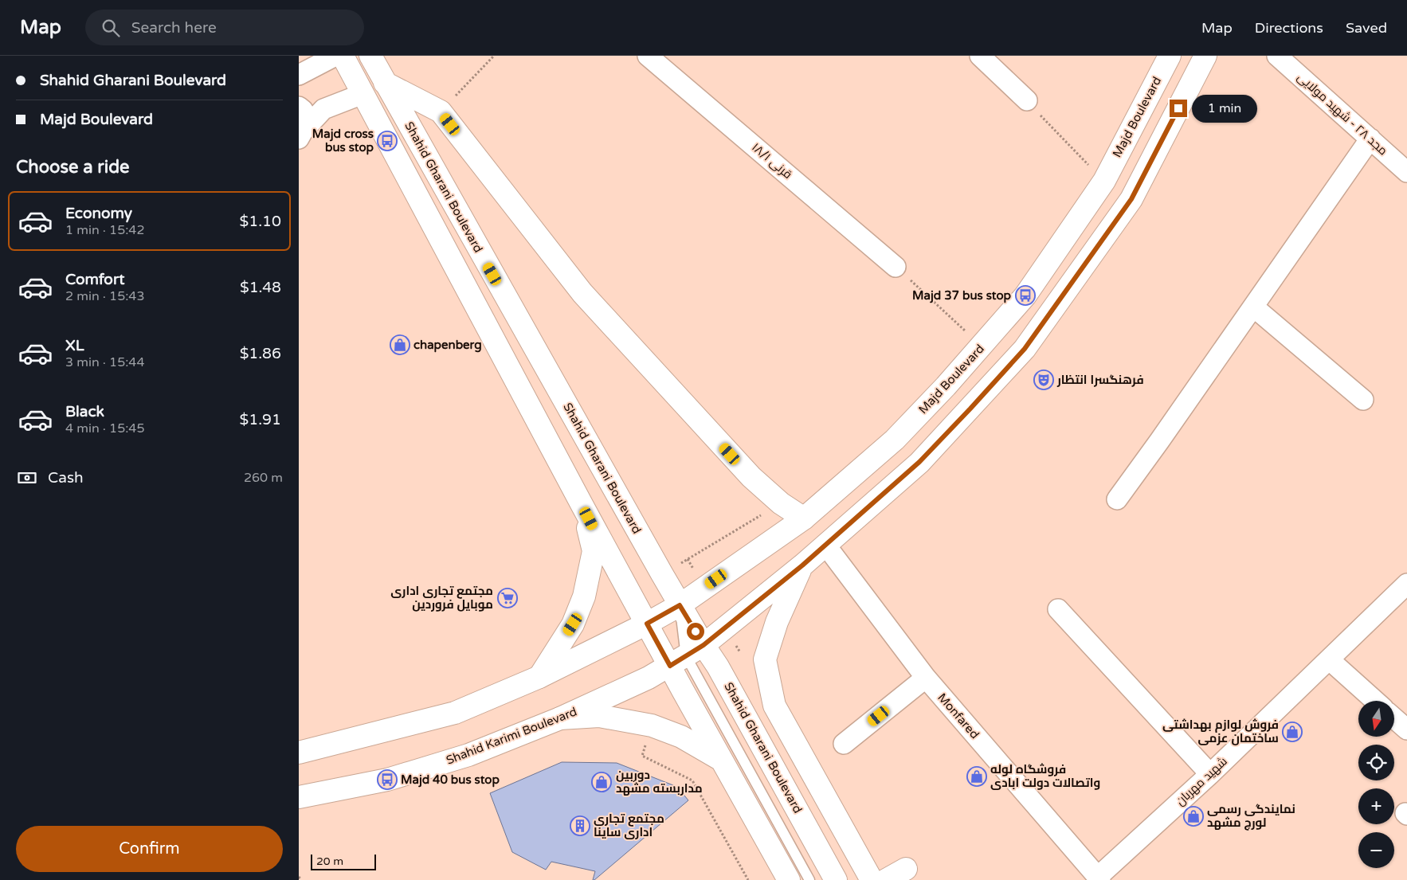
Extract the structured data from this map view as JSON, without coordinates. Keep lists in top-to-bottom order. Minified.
{"streets":{"main road":["Majd Boulevard","Shahid Gharani Boulevard","Shahid Karimi Boulevard"],"street":["مجد ۲۸ - شهید مولایی","قرنی ۱۸/۱","Monfared","شهید مهربان"]},"crossings":[["Majd Boulevard","Shahid Gharani Boulevard"],["Shahid Gharani Boulevard","Shahid Karimi Boulevard"],["Monfared","شهید مهربان"]],"places":{"bus stop":["Majd cross bus stop","Majd 37 bus stop","Majd 40 bus stop"],"shop":["chapenberg","فروش لوازم بهداشتی ساختمان عزمی","فروشگاه لوله واتصالات دولت ابادی","دوربین مداربسته مشهد","نمایندگی رسمی لورچ مشهد"],"theatre":["فرهنگسرا انتظار"],"supermarket":["مجتمع تجاری اداری موبایل فروردین"],"building":["مجتمع تجاری اداری ساینا"]},"scale_bar":"20 m","north":"bottom","page":{"header":"Map","search":"Search here","nav":["Map","Directions","Saved"],"banner":["Shahid Gharani Boulevard","Majd Boulevard"],"bubble":"1 min","heading":"Choose a ride","list":[{"name":"Economy","note":"1 min · 15:42","value":"$1.10"},{"name":"Comfort","note":"2 min · 15:43","value":"$1.48"},{"name":"XL","note":"3 min · 15:44","value":"$1.86"},{"name":"Black","note":"4 min · 15:45","value":"$1.91"}],"pay":["Cash","260 m"],"map_buttons":["+","−"],"buttons":"Confirm","scale":"20 m"}}
